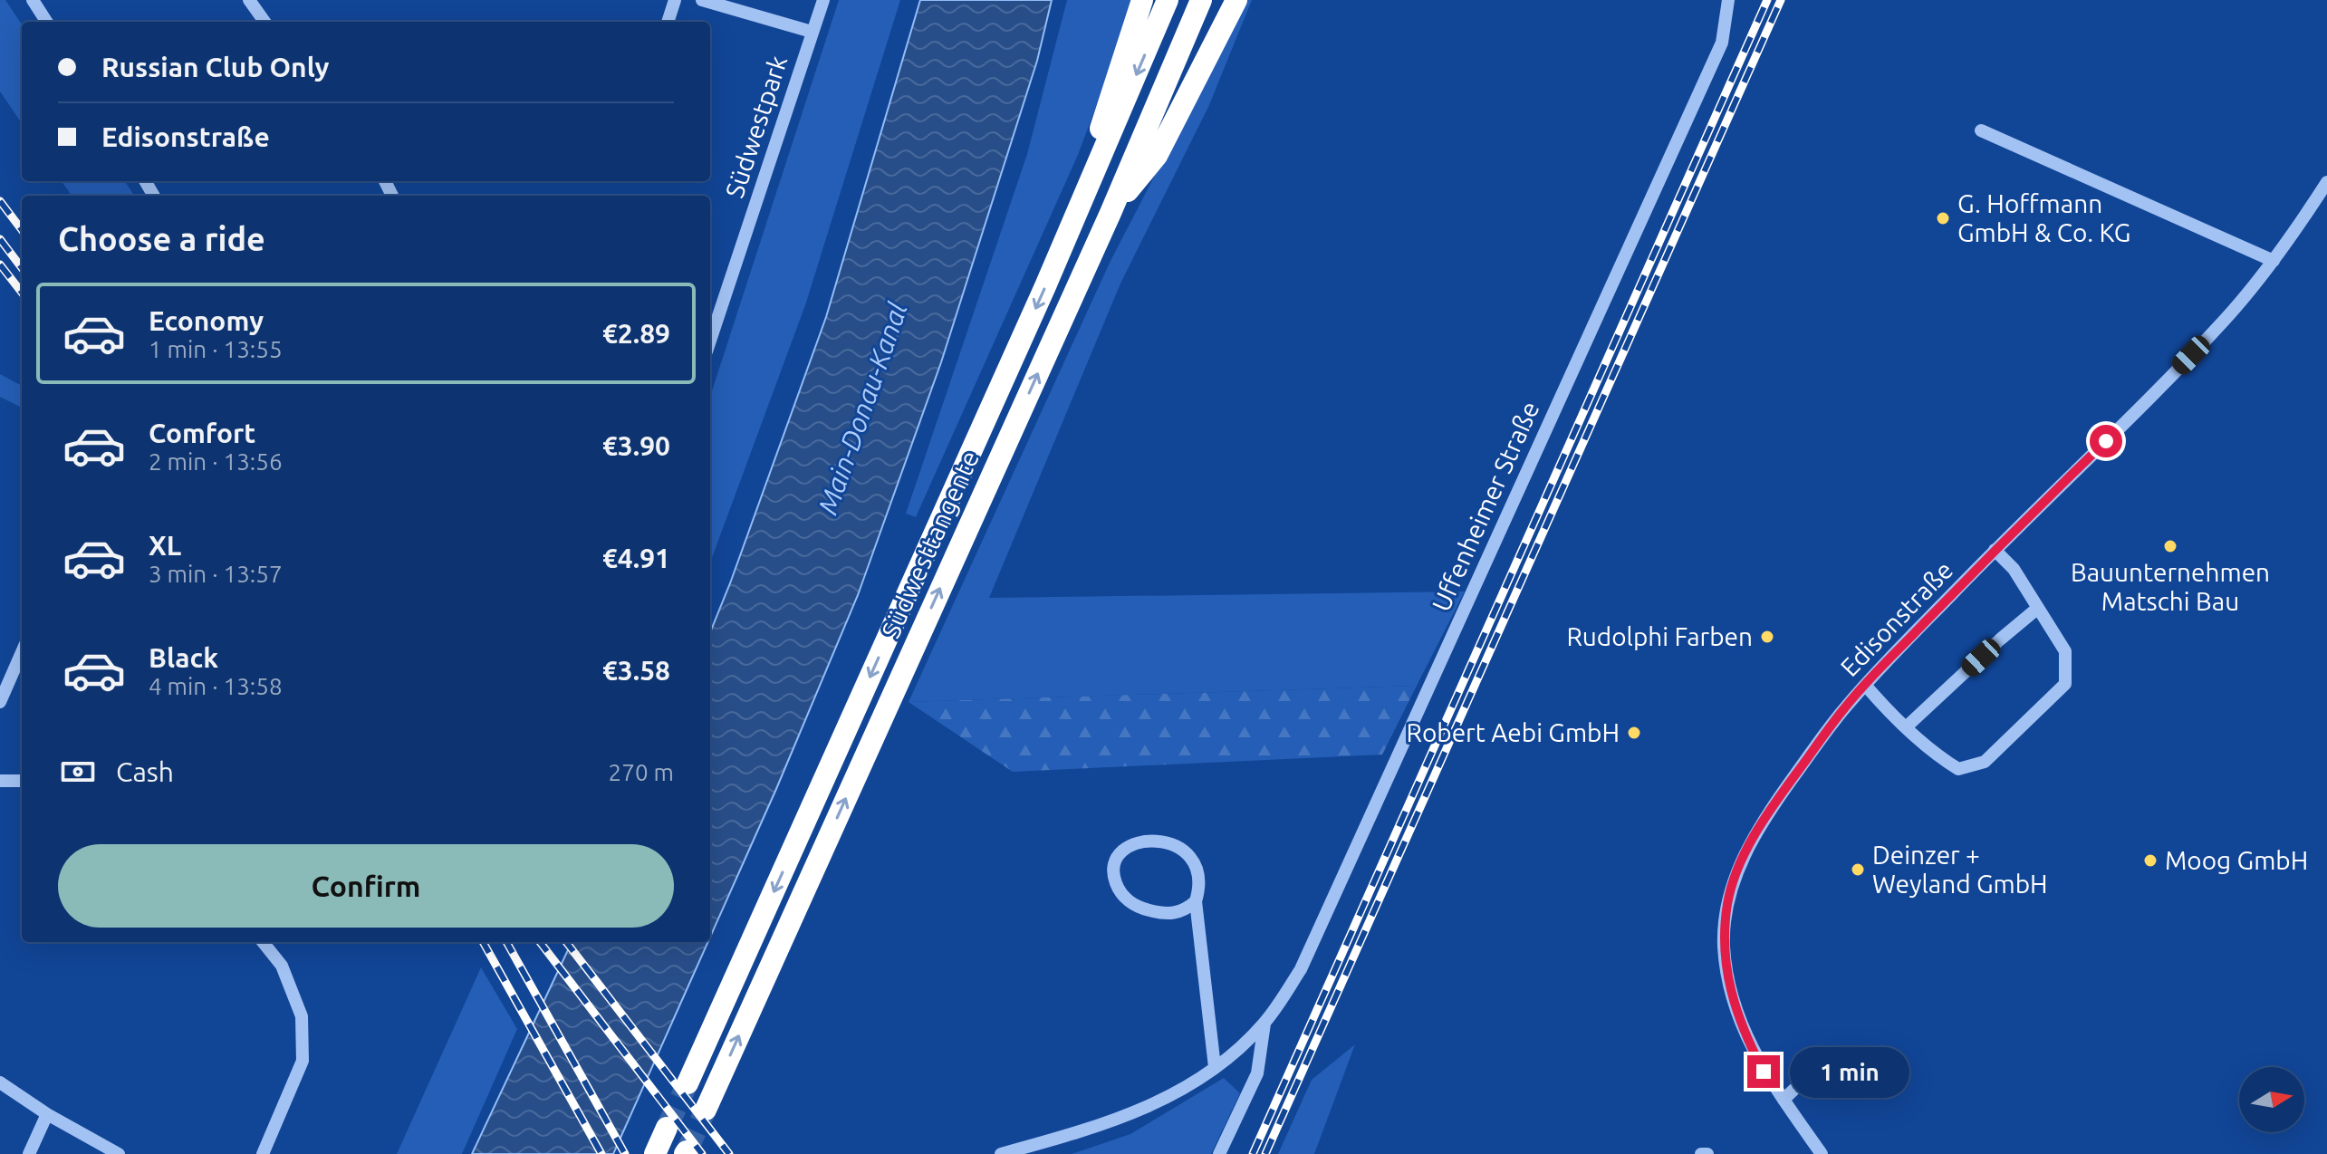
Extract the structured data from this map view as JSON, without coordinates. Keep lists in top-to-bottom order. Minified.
{"streets":{"highway":["Südwesttangente"],"street":["Südwestpark","Uffenheimer Straße","Edisonstraße"]},"water":["Main-Donau-Kanal"],"places":["G. Hoffmann GmbH & Co. KG","Bauunternehmen Matschi Bau","Rudolphi Farben","Robert Aebi GmbH","Moog GmbH","Deinzer + Weyland GmbH"],"north":"right","page":{"banner":["Russian Club Only","Edisonstraße"],"heading":"Choose a ride","list":[{"name":"Economy","note":"1 min · 13:55","value":"€2.89"},{"name":"Comfort","note":"2 min · 13:56","value":"€3.90"},{"name":"XL","note":"3 min · 13:57","value":"€4.91"},{"name":"Black","note":"4 min · 13:58","value":"€3.58"}],"pay":["Cash","270 m"],"buttons":"Confirm","bubble":"1 min"}}
